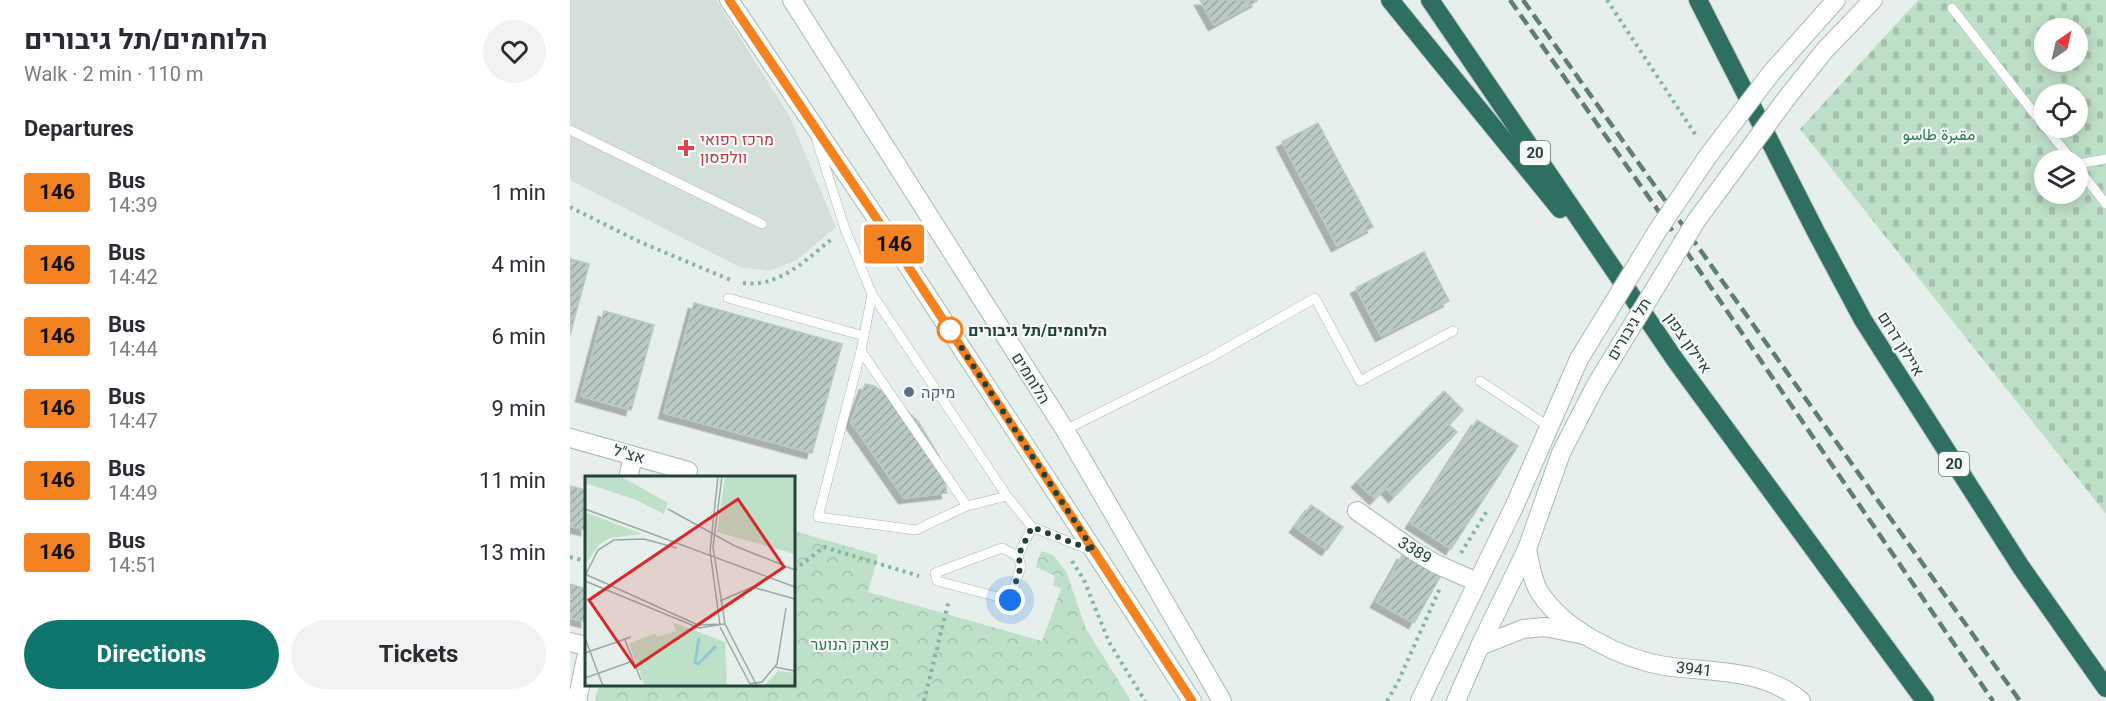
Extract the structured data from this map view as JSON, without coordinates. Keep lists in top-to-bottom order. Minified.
{"streets":{"highway":["20","איילון צפון","איילון דרום"],"street":["תל גיבורים","הלוחמים","אצ\"ל","3389","3941"]},"crossings":[["תל גיבורים","3389"],["תל גיבורים","3941"]],"parks":["مقبرة طاسو","פארק הנוער"],"places":{"health":["מרכז רפואי וולפסון"],"other":["הלוחמים/תל גיבורים","מיקה"]},"lines":["bus line 146"],"north":"top right","page":{"heading":[["הלוחמים/תל גיבורים","Walk · 2 min · 110 m"],"Departures"],"on_map":"146","list":[{"mark":"146","name":"Bus","note":"14:39","value":"1 min"},{"mark":"146","name":"Bus","note":"14:42","value":"4 min"},{"mark":"146","name":"Bus","note":"14:44","value":"6 min"},{"mark":"146","name":"Bus","note":"14:47","value":"9 min"},{"mark":"146","name":"Bus","note":"14:49","value":"11 min"},{"mark":"146","name":"Bus","note":"14:51","value":"13 min"}],"buttons":["Directions","Tickets"]}}
